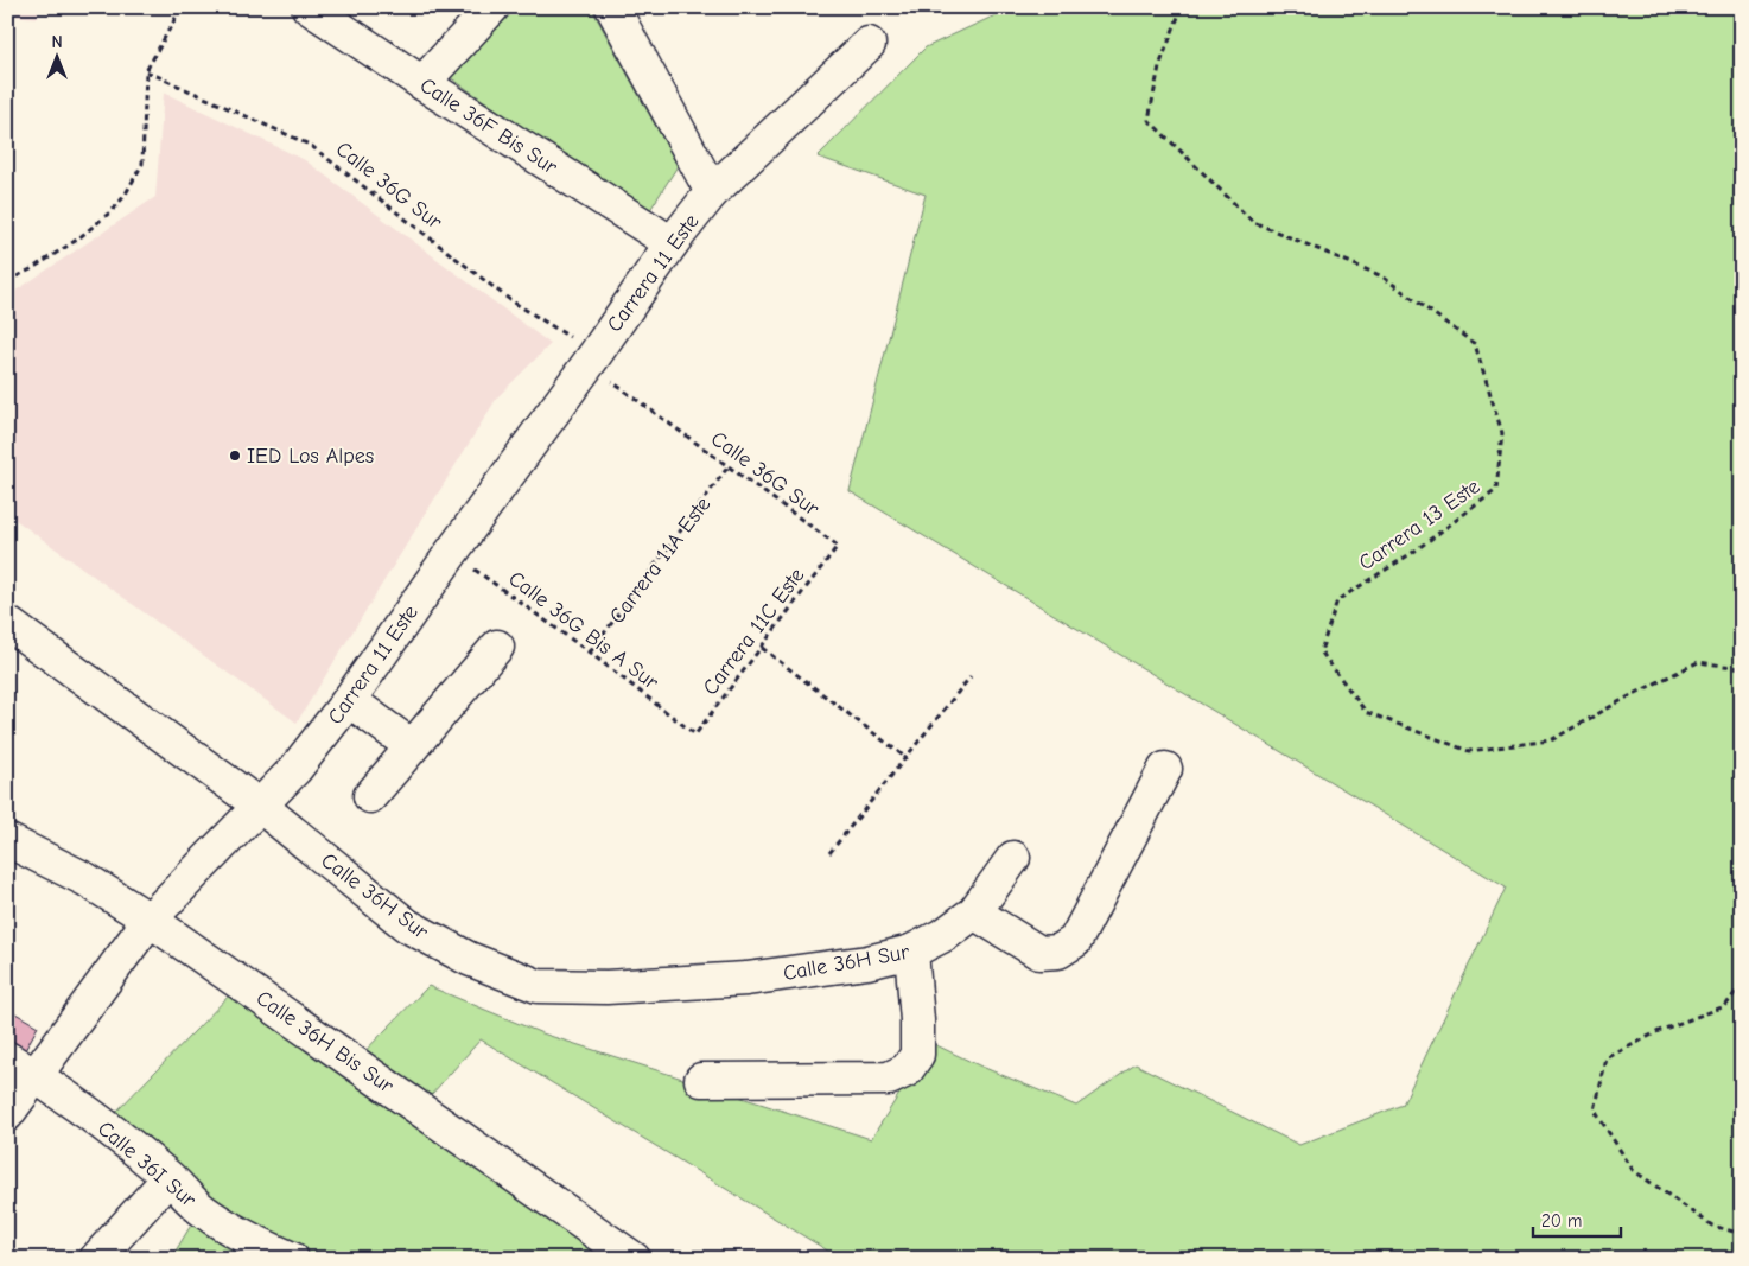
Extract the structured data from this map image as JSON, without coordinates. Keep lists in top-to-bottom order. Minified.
{"streets":{"street":["Calle 36F Bis Sur","Carrera 11 Este","Calle 36H Sur","Calle 36H Bis Sur","Calle 36I Sur"],"path":["Calle 36G Sur","Carrera 13 Este","Carrera 11A Este","Calle 36G Bis A Sur","Carrera 11C Este"]},"crossings":[["Calle 36F Bis Sur","Carrera 11 Este"],["Calle 36G Sur","Carrera 11 Este"],["Calle 36G Sur","Carrera 11A Este"],["Calle 36G Sur","Carrera 11C Este"],["Carrera 11 Este","Calle 36G Bis A Sur"],["Carrera 11 Este","Calle 36H Sur"],["Carrera 11 Este","Calle 36H Bis Sur"],["Carrera 11 Este","Calle 36I Sur"],["Carrera 11A Este","Calle 36G Bis A Sur"],["Calle 36G Bis A Sur","Carrera 11C Este"]],"places":["IED Los Alpes"],"scale_bar":"20 m","north":"top"}
